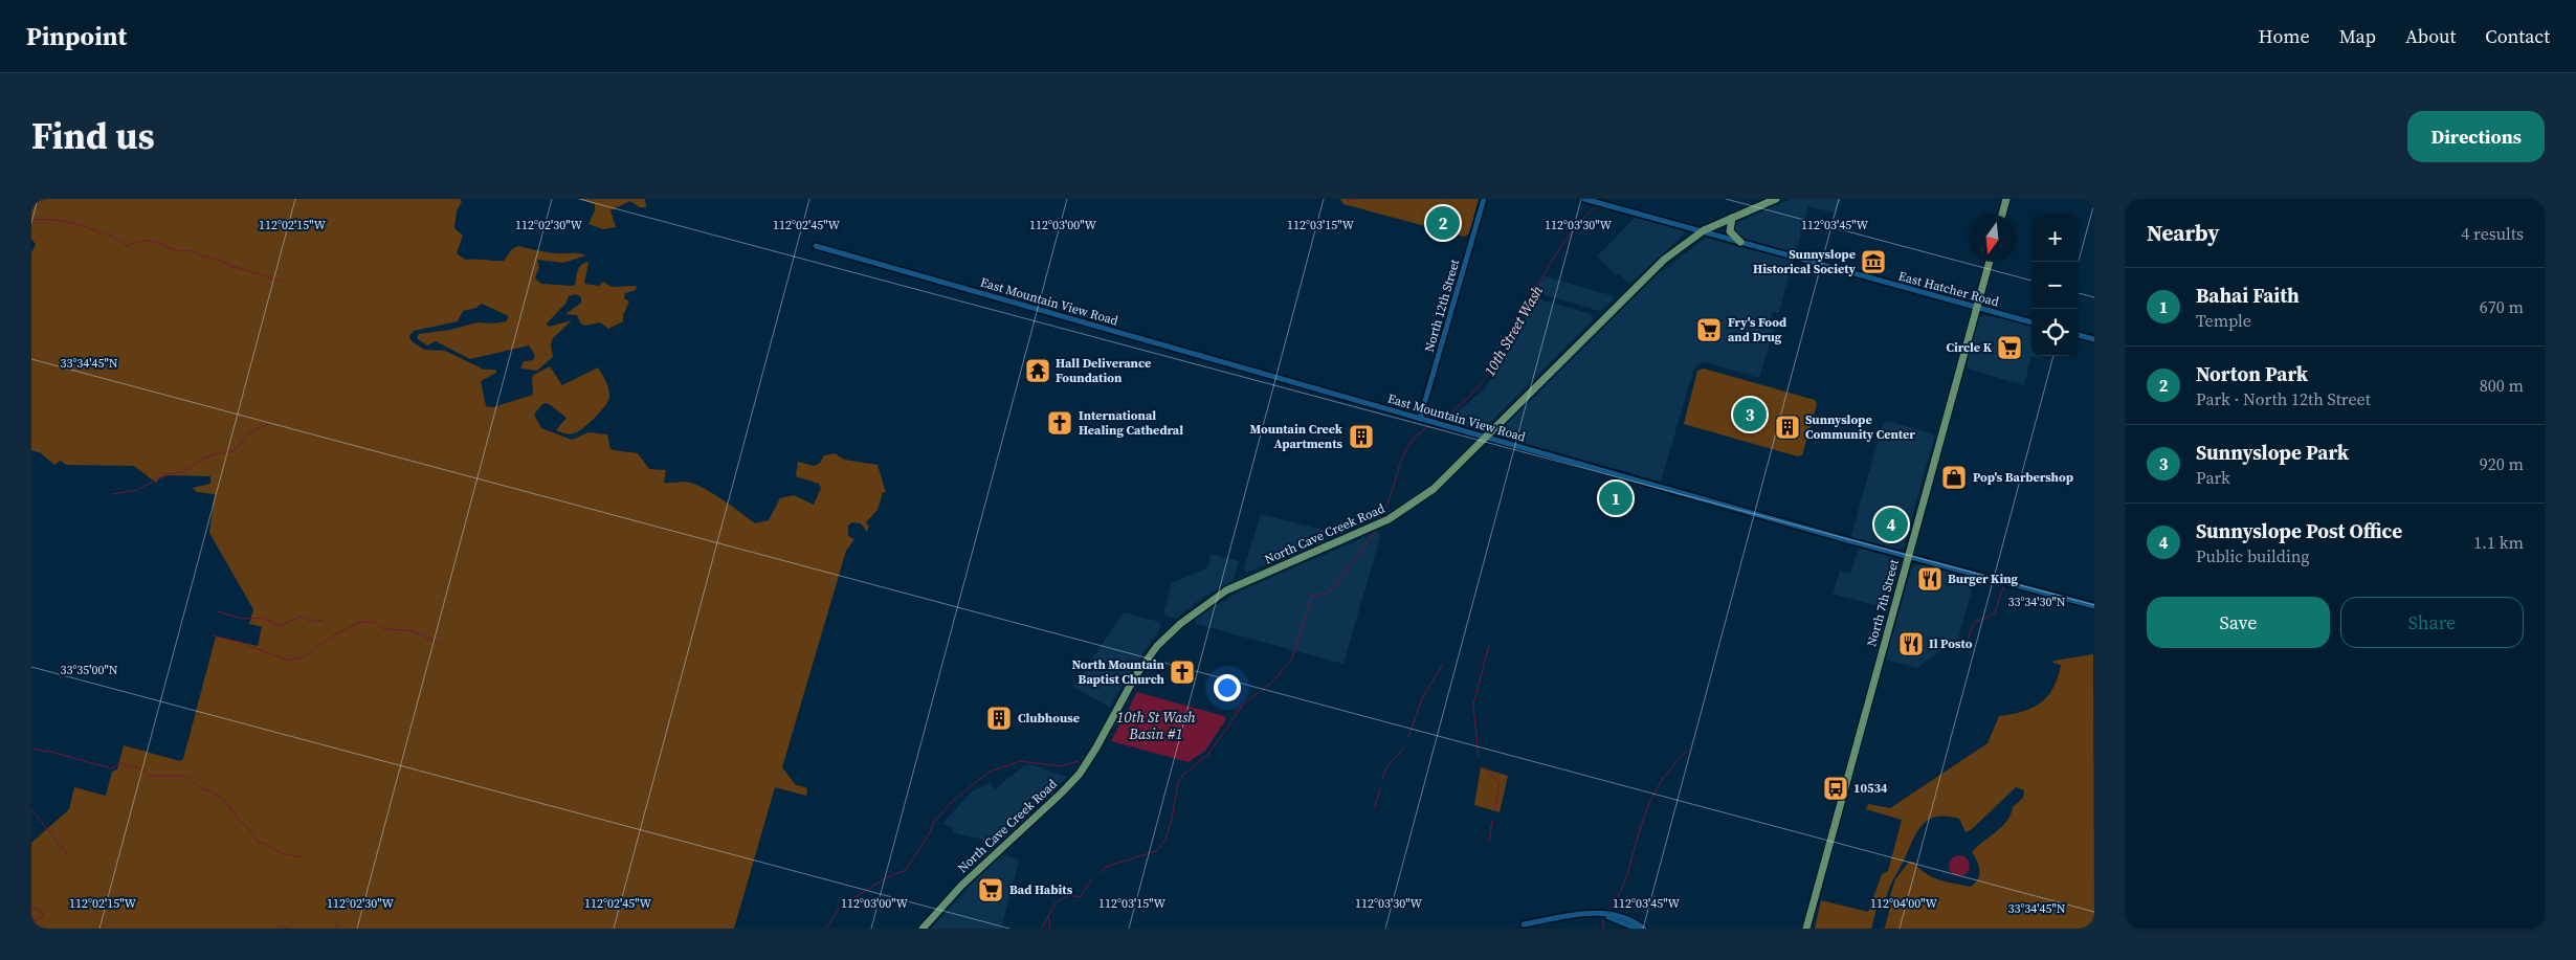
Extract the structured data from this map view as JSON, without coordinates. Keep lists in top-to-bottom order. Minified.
{"streets":{"main road":["North Cave Creek Road","North 7th Street"],"street":["East Hatcher Road","East Mountain View Road","North 12th Street"]},"crossings":[["East Hatcher Road","North Cave Creek Road"],["East Hatcher Road","North 7th Street"],["East Mountain View Road","North 12th Street"],["East Mountain View Road","North Cave Creek Road"],["East Mountain View Road","North 7th Street"]],"water":["10th Street Wash","10th St Wash Basin #1"],"places":{"museum":["Sunnyslope Historical Society"],"supermarket":["Fry's Food and Drug","Circle K","Bad Habits"],"temple":["Hall Deliverance Foundation"],"church":["International Healing Cathedral","North Mountain Baptist Church"],"building":["Sunnyslope Community Center","Mountain Creek Apartments","Clubhouse"],"shop":["Pop's Barbershop"],"restaurant":["Burger King","Il Posto"],"bus stop":["10534"]},"north":"bottom","page":{"header":"Pinpoint","nav":["Home","Map","About","Contact"],"title":"Find us","buttons":["Directions",["Save","Share"]],"heading":["Nearby","4 results"],"pins":["2","3","1","4"],"map_buttons":["+","−"],"list":[{"mark":"1","name":"Bahai Faith","note":"Temple","value":"670 m"},{"mark":"2","name":"Norton Park","note":"Park · North 12th Street","value":"800 m"},{"mark":"3","name":"Sunnyslope Park","note":"Park","value":"920 m"},{"mark":"4","name":"Sunnyslope Post Office","note":"Public building","value":"1.1 km"}]},"coordinates":["112°02'15\"W","112°02'30\"W","112°02'45\"W","112°03'00\"W","112°03'15\"W","112°03'30\"W","112°03'45\"W","33°34'45\"N","33°34'30\"N","33°35'00\"N","112°04'00\"W"]}
